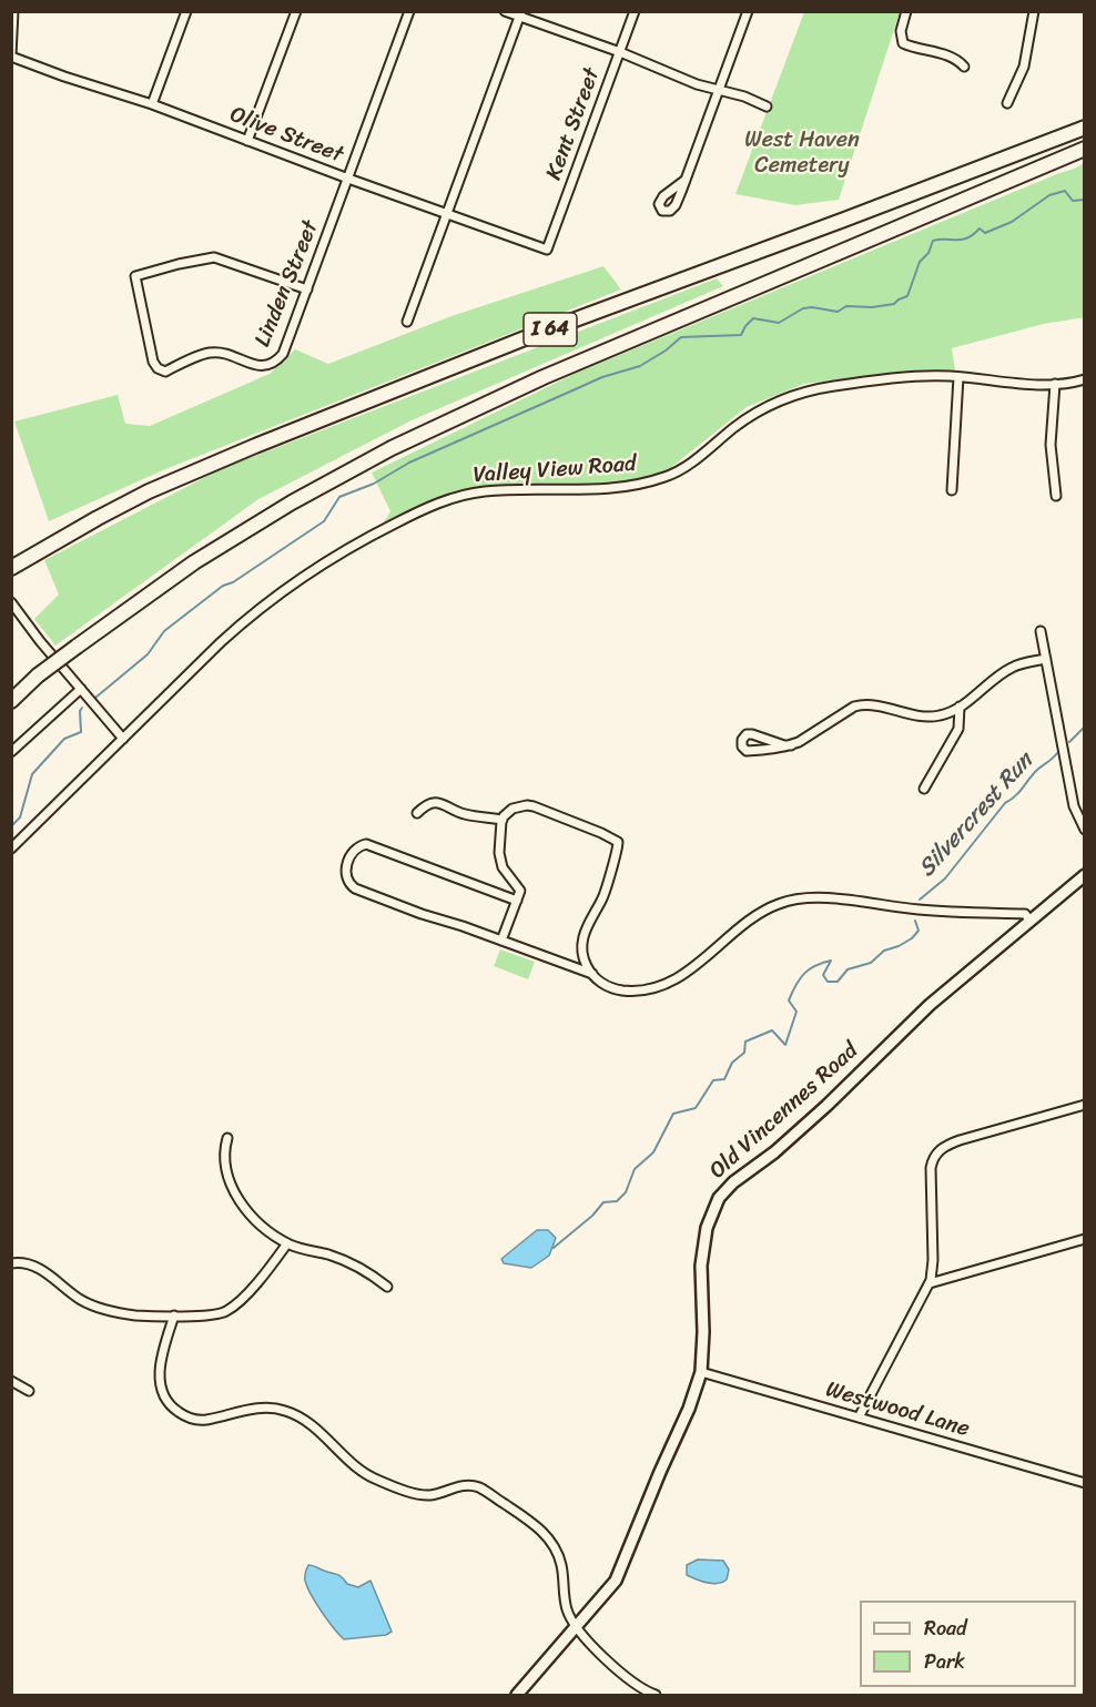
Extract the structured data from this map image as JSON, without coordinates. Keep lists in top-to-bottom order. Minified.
{"streets":{"highway":["I 64"],"street":["Kent Street","Olive Street","Linden Street","Valley View Road","Old Vincennes Road","Westwood Lane"]},"crossings":[["Kent Street","Olive Street"],["Olive Street","Linden Street"],["Old Vincennes Road","Westwood Lane"]],"water":["Silvercrest Run"],"parks":["West Haven Cemetery"],"legend":["Road","Park"]}
